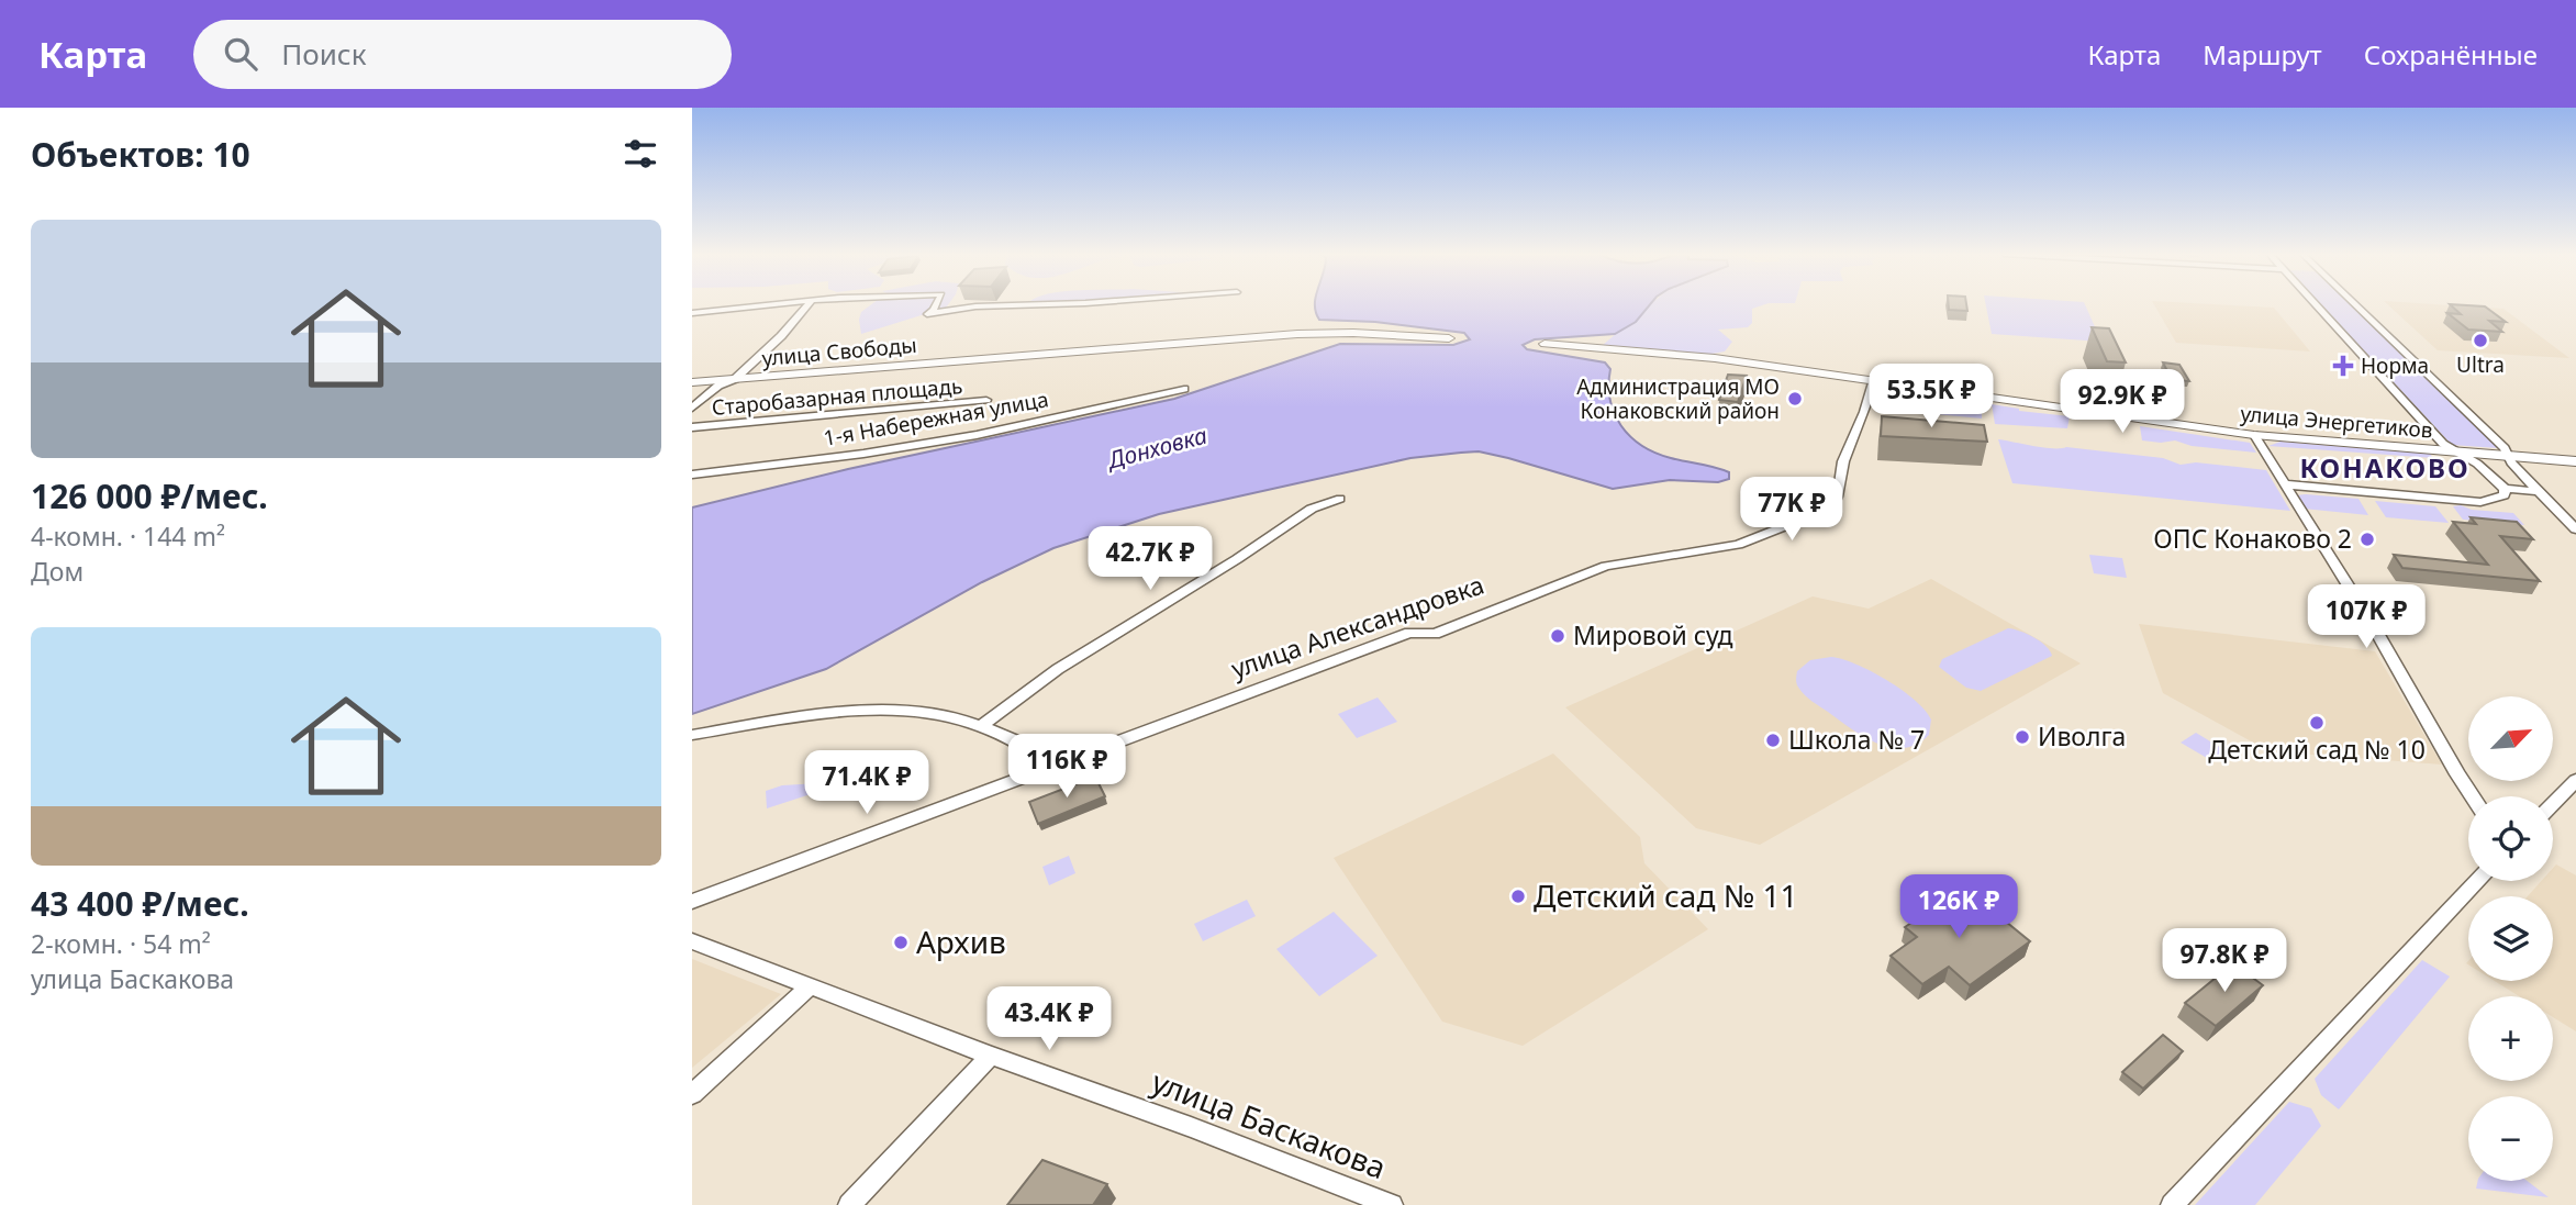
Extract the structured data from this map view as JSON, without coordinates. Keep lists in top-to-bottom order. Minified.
{"streets":{"main road":["улица Свободы","улица Энергетиков"],"street":["Старобазарная площадь","1-я Набережная улица","улица Александровка","улица Баскакова"]},"crossings":[["улица Энергетиков","улица Александровка"]],"districts":["КОНАКОВО"],"water":["Донховка"],"places":{"other":["Ultra","Администрация МО Конаковский район","ОПС Конаково 2","Мировой суд","Детский сад № 10","Иволга","Школа № 7","Детский сад № 11","Архив"],"health":["Норма"]},"north":"top right","page":{"header":"Карта","search":"Поиск","nav":["Карта","Маршрут","Сохранённые"],"heading":"Объектов: 10","list":[{"name":"126 000 ₽/мес.","note":"4-комн. · 144 m² · Дом"},{"name":"43 400 ₽/мес.","note":"2-комн. · 54 m² · улица Баскакова"}],"price":["53.5K ₽","92.9K ₽","77K ₽","42.7K ₽","107K ₽","116K ₽","71.4K ₽","126K ₽","97.8K ₽","43.4K ₽"],"map_buttons":["+","−"]}}
